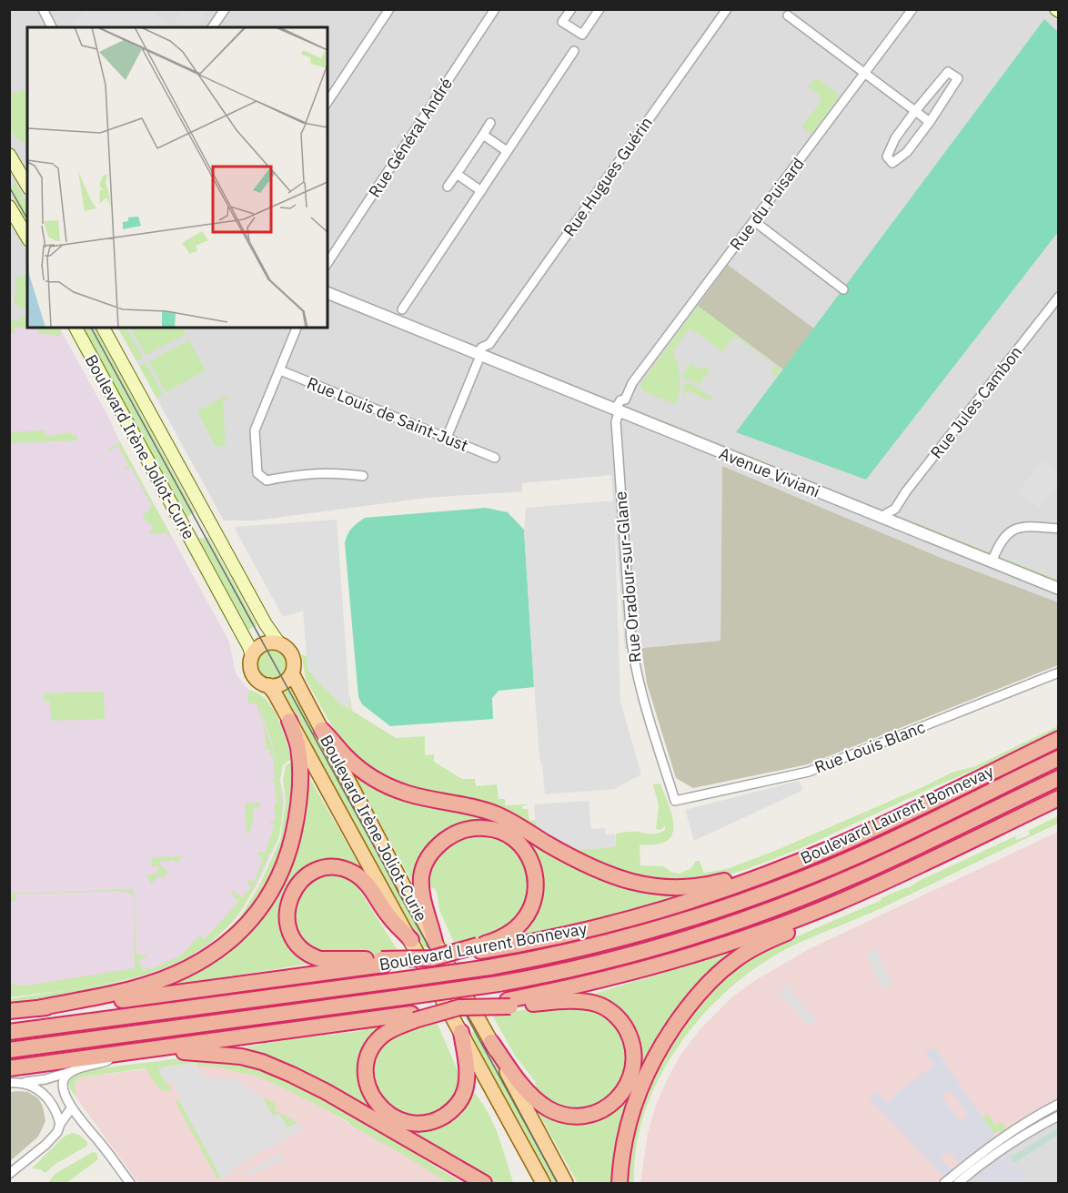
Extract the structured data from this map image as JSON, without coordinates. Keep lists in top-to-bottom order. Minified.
{"streets":{"highway":["Boulevard Laurent Bonnevay"],"main road":["Boulevard Irène Joliot-Curie"],"street":["Rue Général André","Rue Hugues Guérin","Rue du Puisard","Rue Jules Cambon","Rue Louis de Saint-Just","Avenue Viviani","Rue Oradour-sur-Glane","Rue Louis Blanc"]},"crossings":[["Rue Hugues Guérin","Avenue Viviani"],["Rue du Puisard","Rue Oradour-sur-Glane"],["Rue Jules Cambon","Avenue Viviani"],["Avenue Viviani","Rue Oradour-sur-Glane"],["Rue Oradour-sur-Glane","Rue Louis Blanc"]]}
